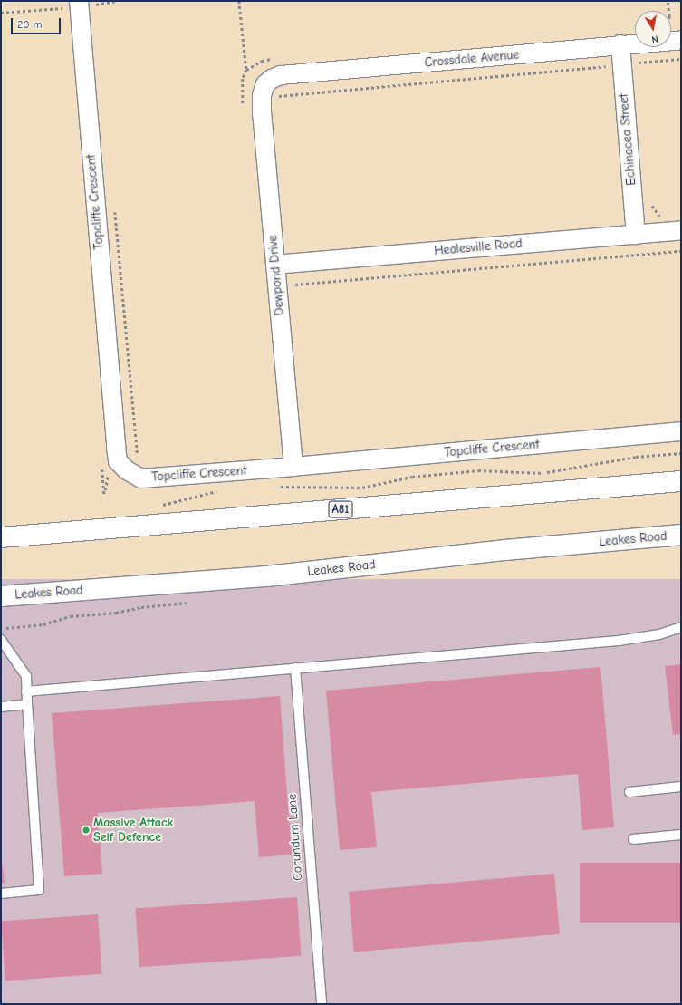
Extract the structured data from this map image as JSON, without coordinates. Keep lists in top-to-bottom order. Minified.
{"streets":{"highway":["A81","Leakes Road"],"street":["Crossdale Avenue","Echinacea Street","Topcliffe Crescent","Healesville Road","Dewpond Drive"],"lane":["Corundum Lane"]},"crossings":[["Crossdale Avenue","Echinacea Street"],["Crossdale Avenue","Dewpond Drive"],["Echinacea Street","Healesville Road"],["Topcliffe Crescent","Dewpond Drive"],["Healesville Road","Dewpond Drive"]],"places":["Massive Attack Self Defence"],"scale_bar":"20 m","north":"bottom"}
